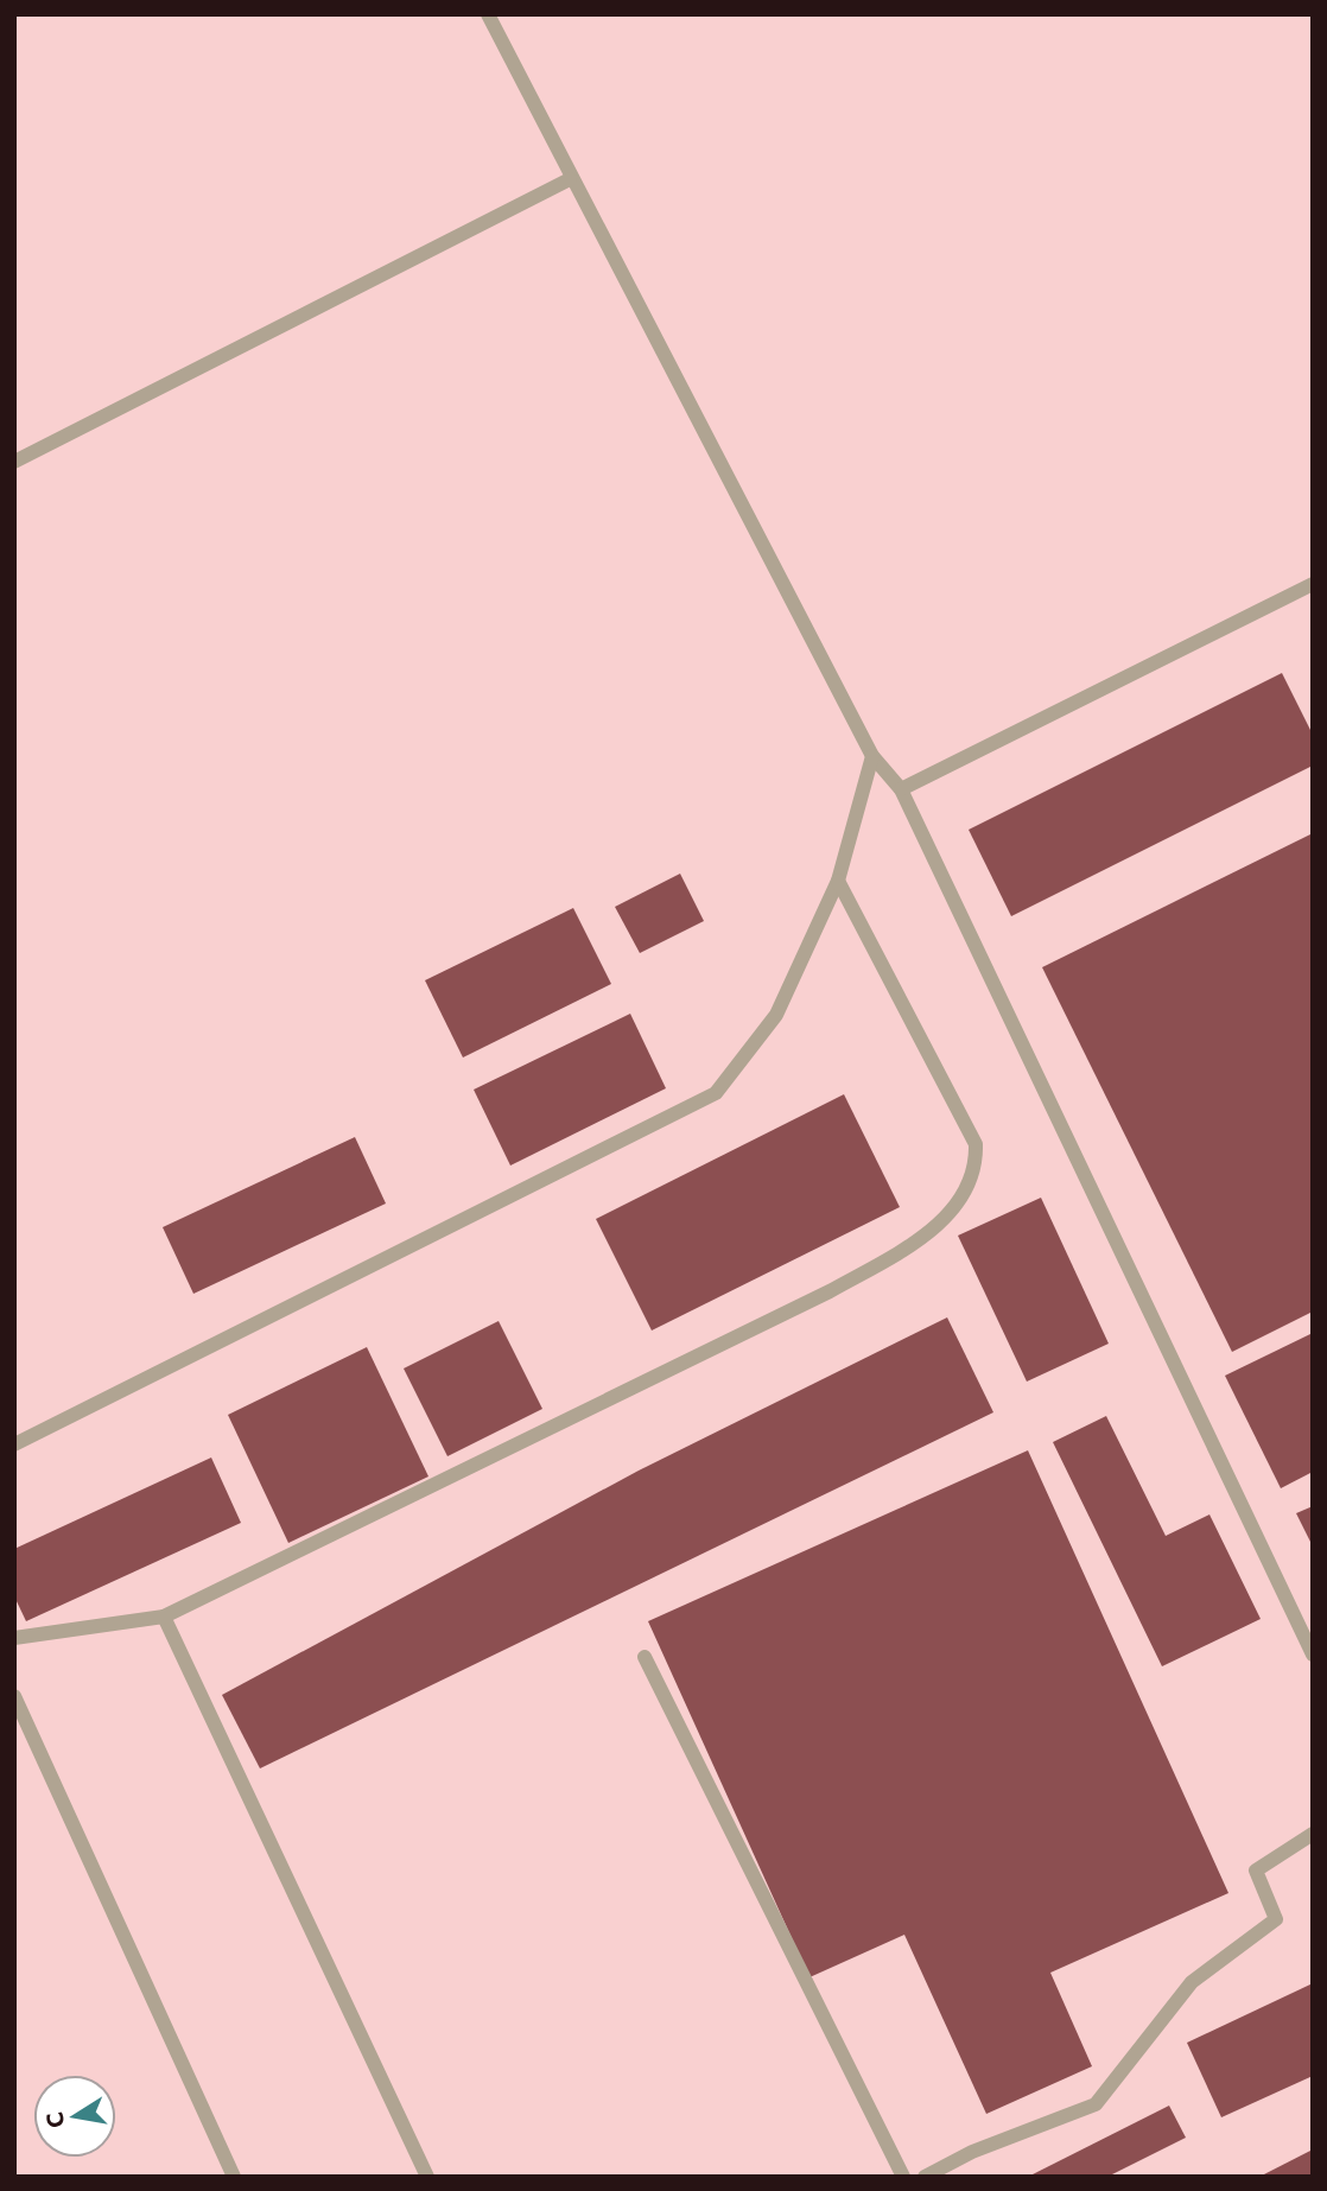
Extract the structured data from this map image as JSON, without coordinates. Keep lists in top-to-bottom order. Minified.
{"north":"left"}
